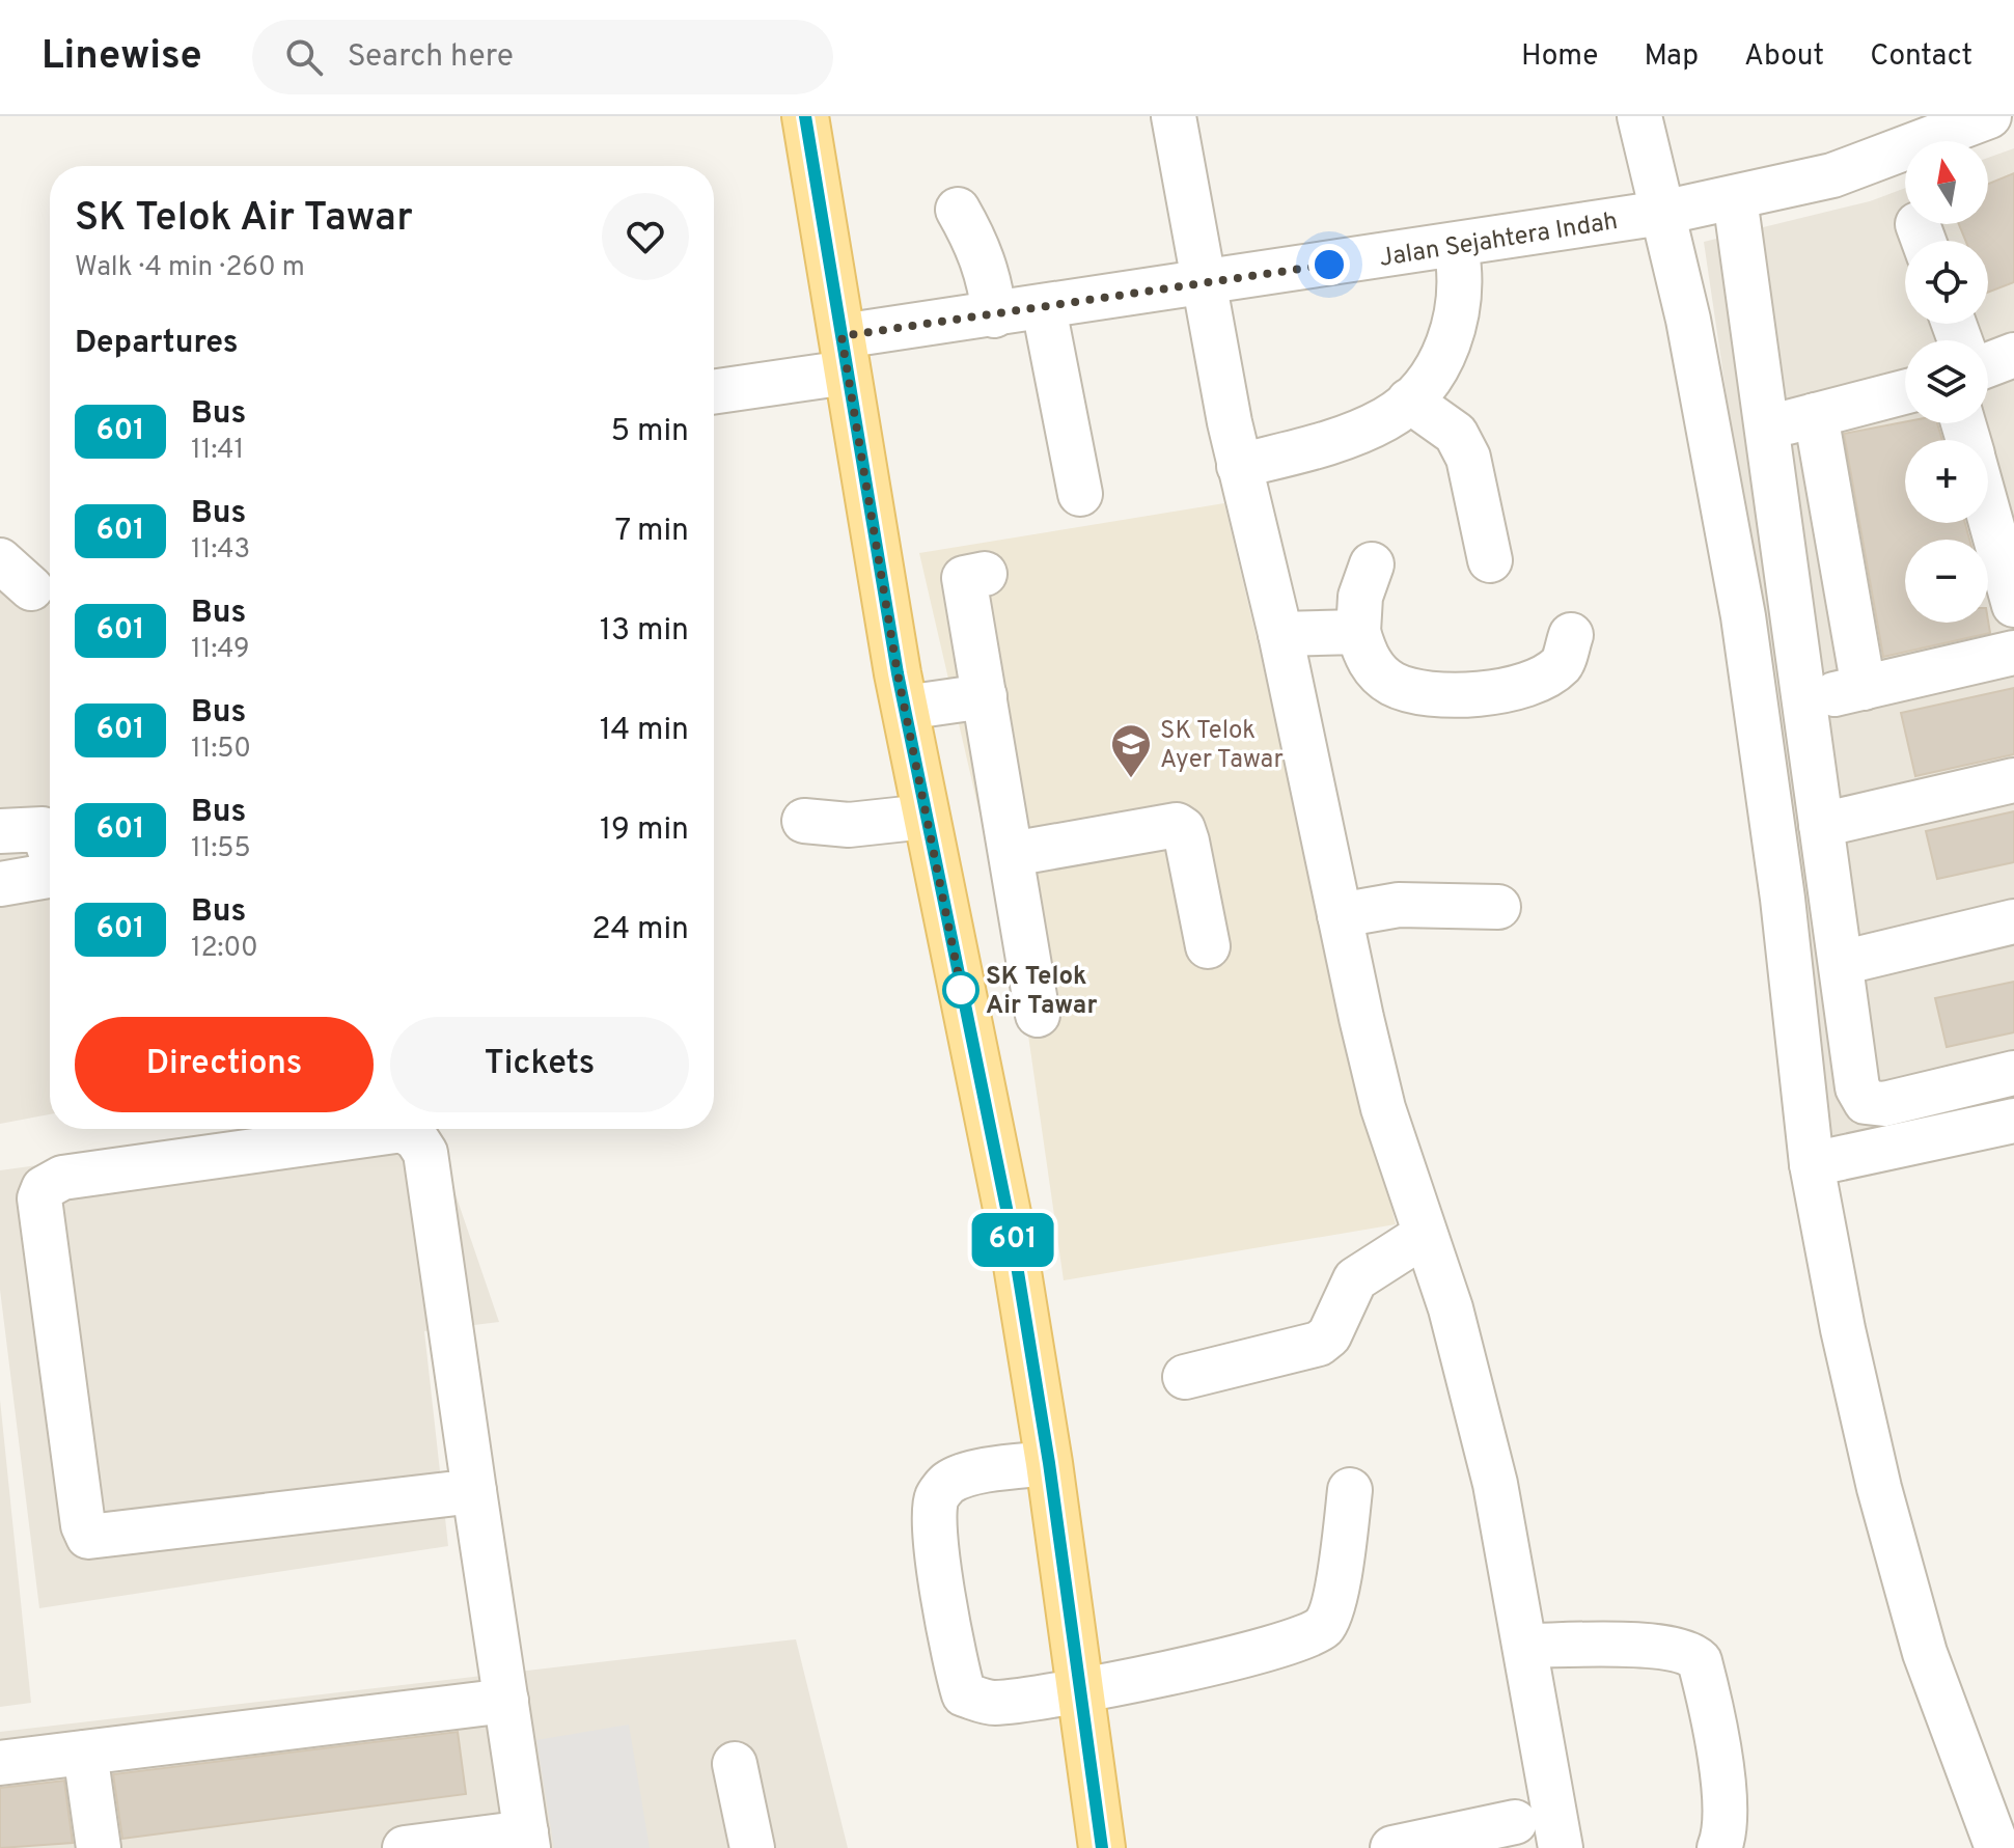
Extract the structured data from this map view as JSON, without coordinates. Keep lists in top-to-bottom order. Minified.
{"streets":{"street":["Jalan Sejahtera Indah"]},"places":{"school or university":["SK Telok Ayer Tawar"],"other":["SK Telok Air Tawar"]},"lines":["bus line 601"],"north":"top","page":{"header":"Linewise","search":"Search here","nav":["Home","Map","About","Contact"],"on_map":"601","map_buttons":["+","−"],"heading":[["SK Telok Air Tawar","Walk · 4 min · 260 m"],"Departures"],"list":[{"mark":"601","name":"Bus","note":"11:41","value":"5 min"},{"mark":"601","name":"Bus","note":"11:43","value":"7 min"},{"mark":"601","name":"Bus","note":"11:49","value":"13 min"},{"mark":"601","name":"Bus","note":"11:50","value":"14 min"},{"mark":"601","name":"Bus","note":"11:55","value":"19 min"},{"mark":"601","name":"Bus","note":"12:00","value":"24 min"}],"buttons":["Directions","Tickets"]}}
